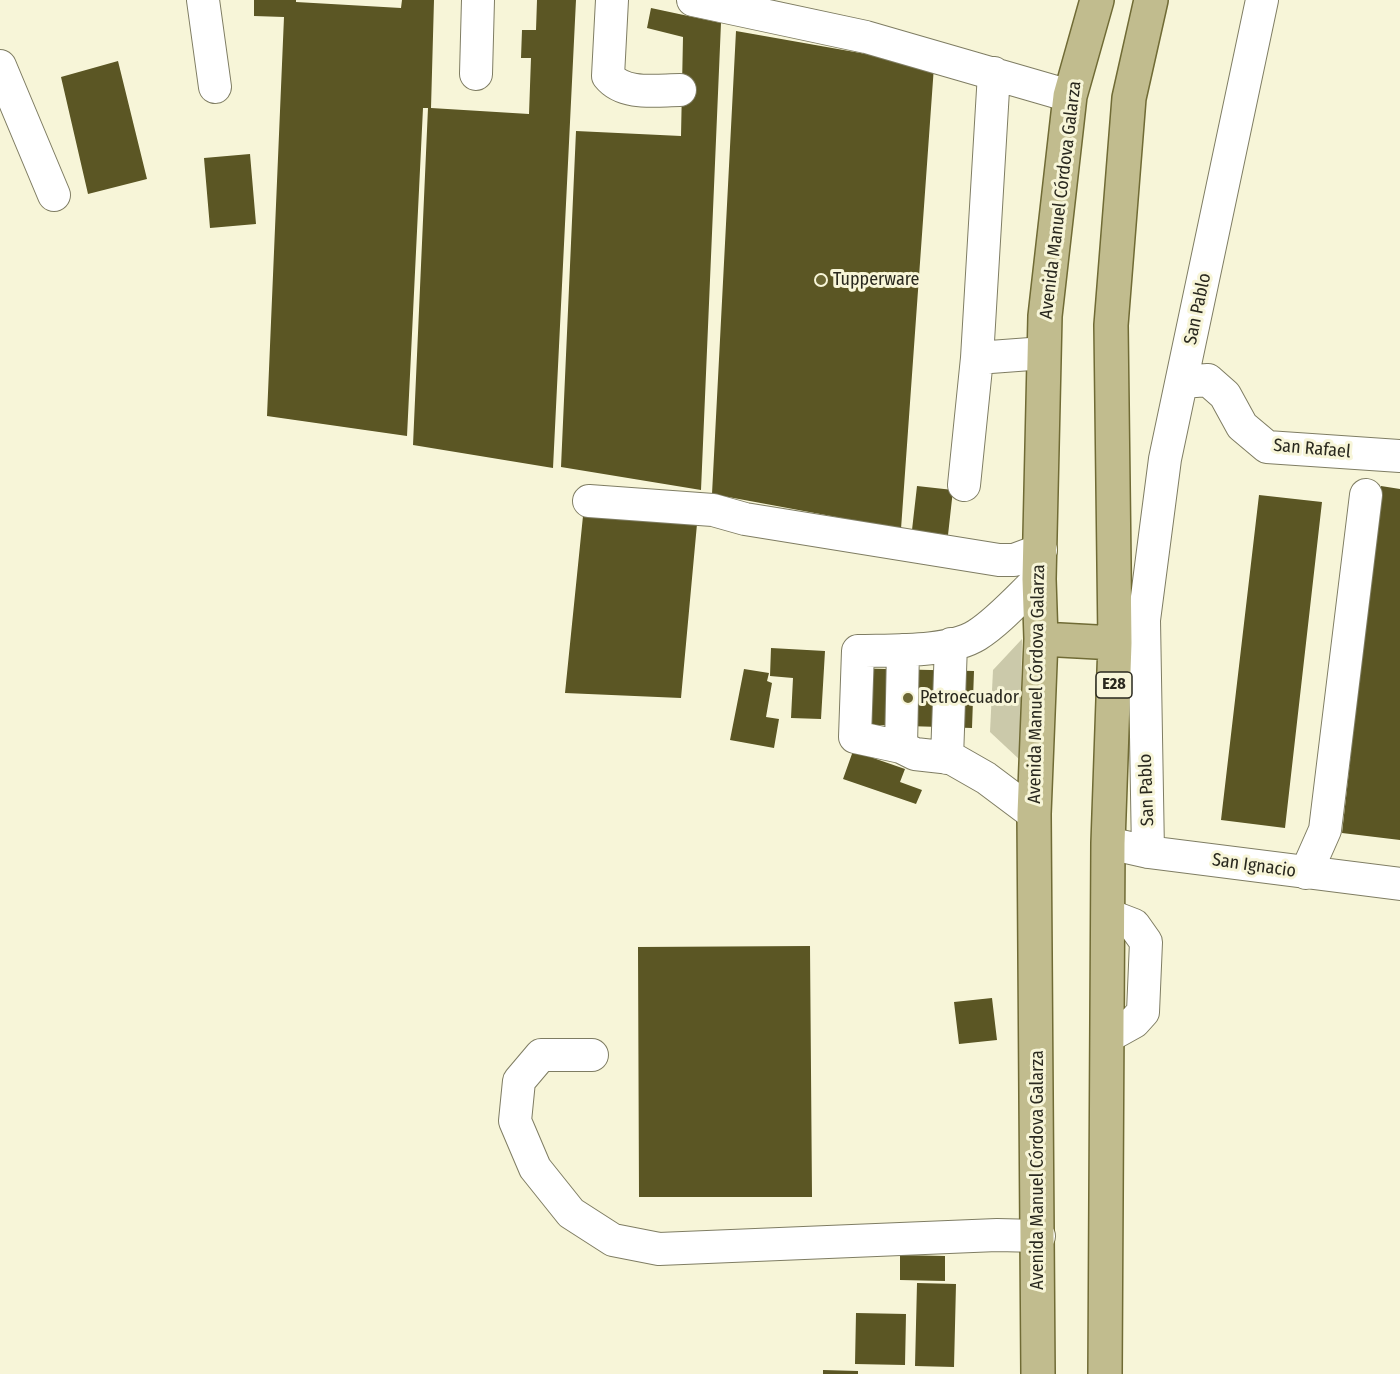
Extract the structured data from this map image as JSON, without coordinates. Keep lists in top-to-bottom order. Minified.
{"streets":{"main road":["Avenida Manuel Córdova Galarza","E28"],"street":["San Pablo","San Rafael","San Ignacio"]},"crossings":[["San Pablo","San Rafael"],["San Pablo","San Ignacio"],["E28","San Ignacio"]],"places":["Tupperware","Petroecuador"]}
